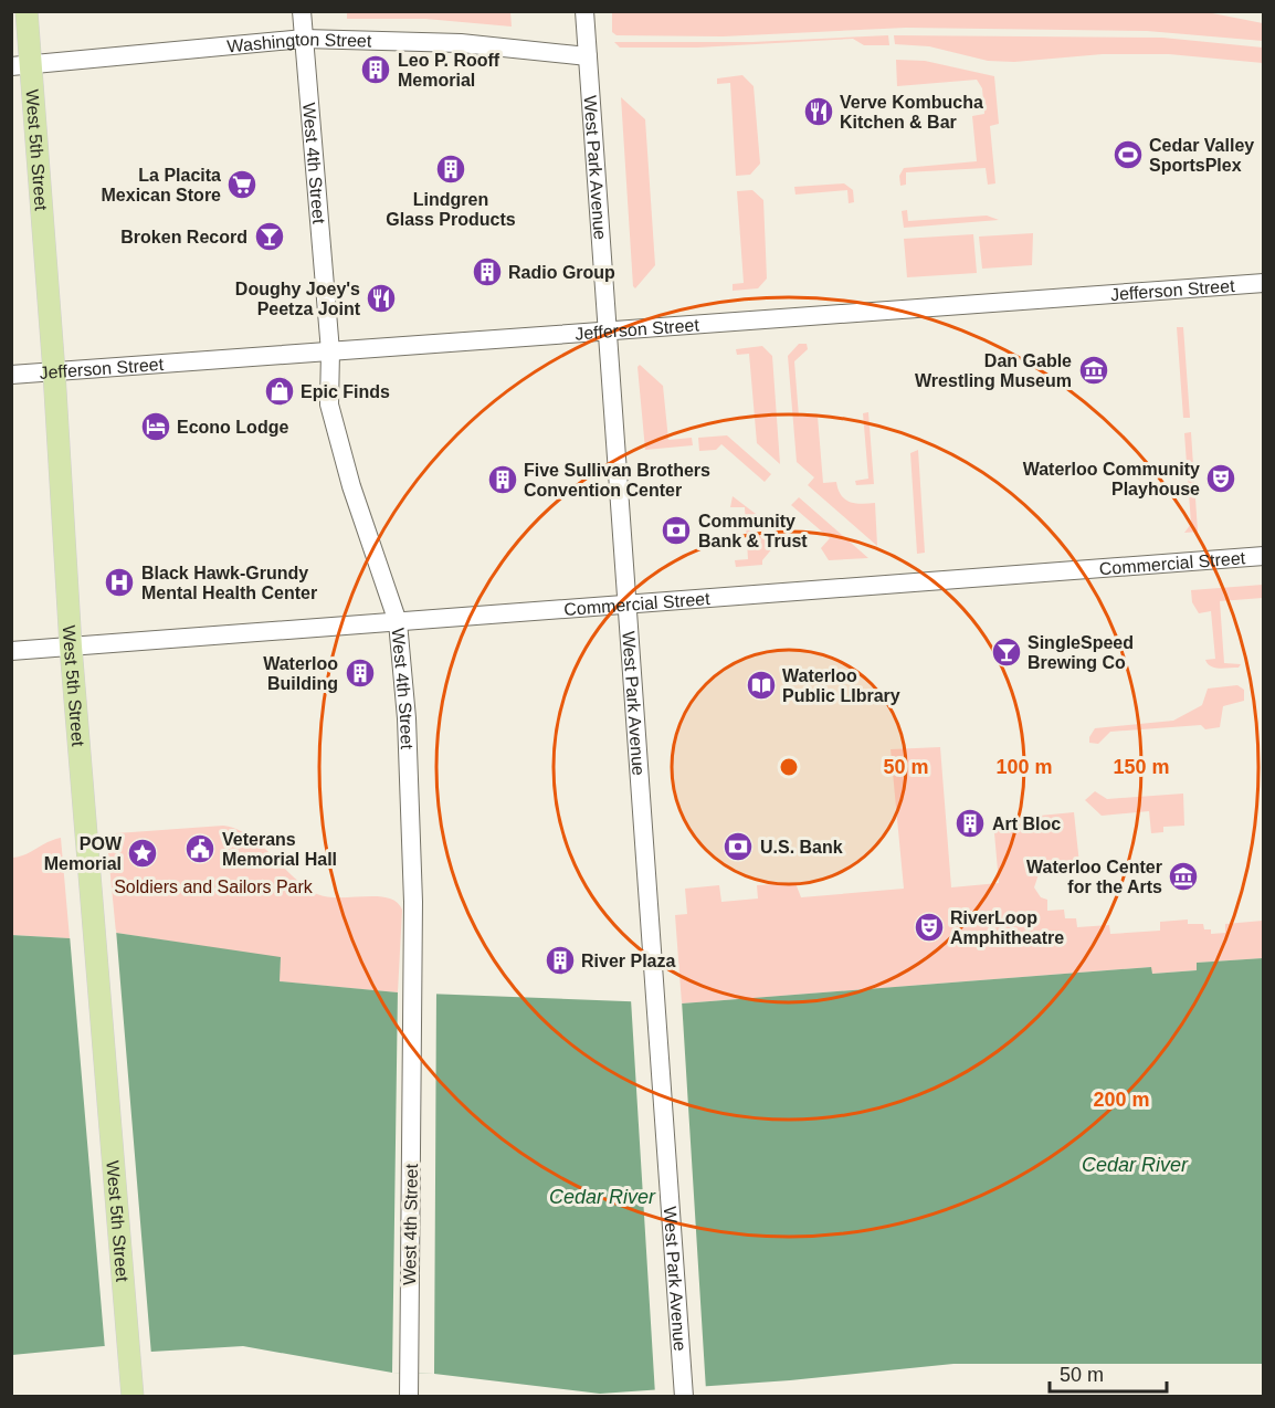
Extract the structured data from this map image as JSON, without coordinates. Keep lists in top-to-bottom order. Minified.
{"streets":{"main road":["West 5th Street"],"street":["Washington Street","West 4th Street","West Park Avenue","Jefferson Street","Commercial Street"]},"crossings":[["Washington Street","West 5th Street"],["Washington Street","West 4th Street"],["Washington Street","West Park Avenue"],["West 5th Street","Jefferson Street"],["West 5th Street","Commercial Street"],["West 4th Street","Jefferson Street"],["West 4th Street","Commercial Street"],["West Park Avenue","Jefferson Street"],["West Park Avenue","Commercial Street"]],"water":["Cedar River"],"parks":["Soldiers and Sailors Park"],"places":{"building":["Leo P. Rooff Memorial","Lindgren Glass Products","Radio Group","Five Sullivan Brothers Convention Center","Waterloo Building","Art Bloc","River Plaza"],"restaurant":["Verve Kombucha Kitchen & Bar","Doughy Joey's Peetza Joint"],"sports":["Cedar Valley SportsPlex"],"supermarket":["La Placita Mexican Store"],"bar":["Broken Record","SingleSpeed Brewing Co"],"museum":["Dan Gable Wrestling Museum","Waterloo Center for the Arts"],"shop":["Epic Finds"],"hotel":["Econo Lodge"],"theatre":["Waterloo Community Playhouse","RiverLoop Amphitheatre"],"bank":["Community Bank & Trust","U.S. Bank"],"hospital":["Black Hawk-Grundy Mental Health Center"],"library":["Waterloo Public LIbrary"],"public building":["Veterans Memorial Hall"],"place":["POW Memorial"]},"scale_bar":"50 m","rings":["50 m","100 m","150 m","200 m"]}
